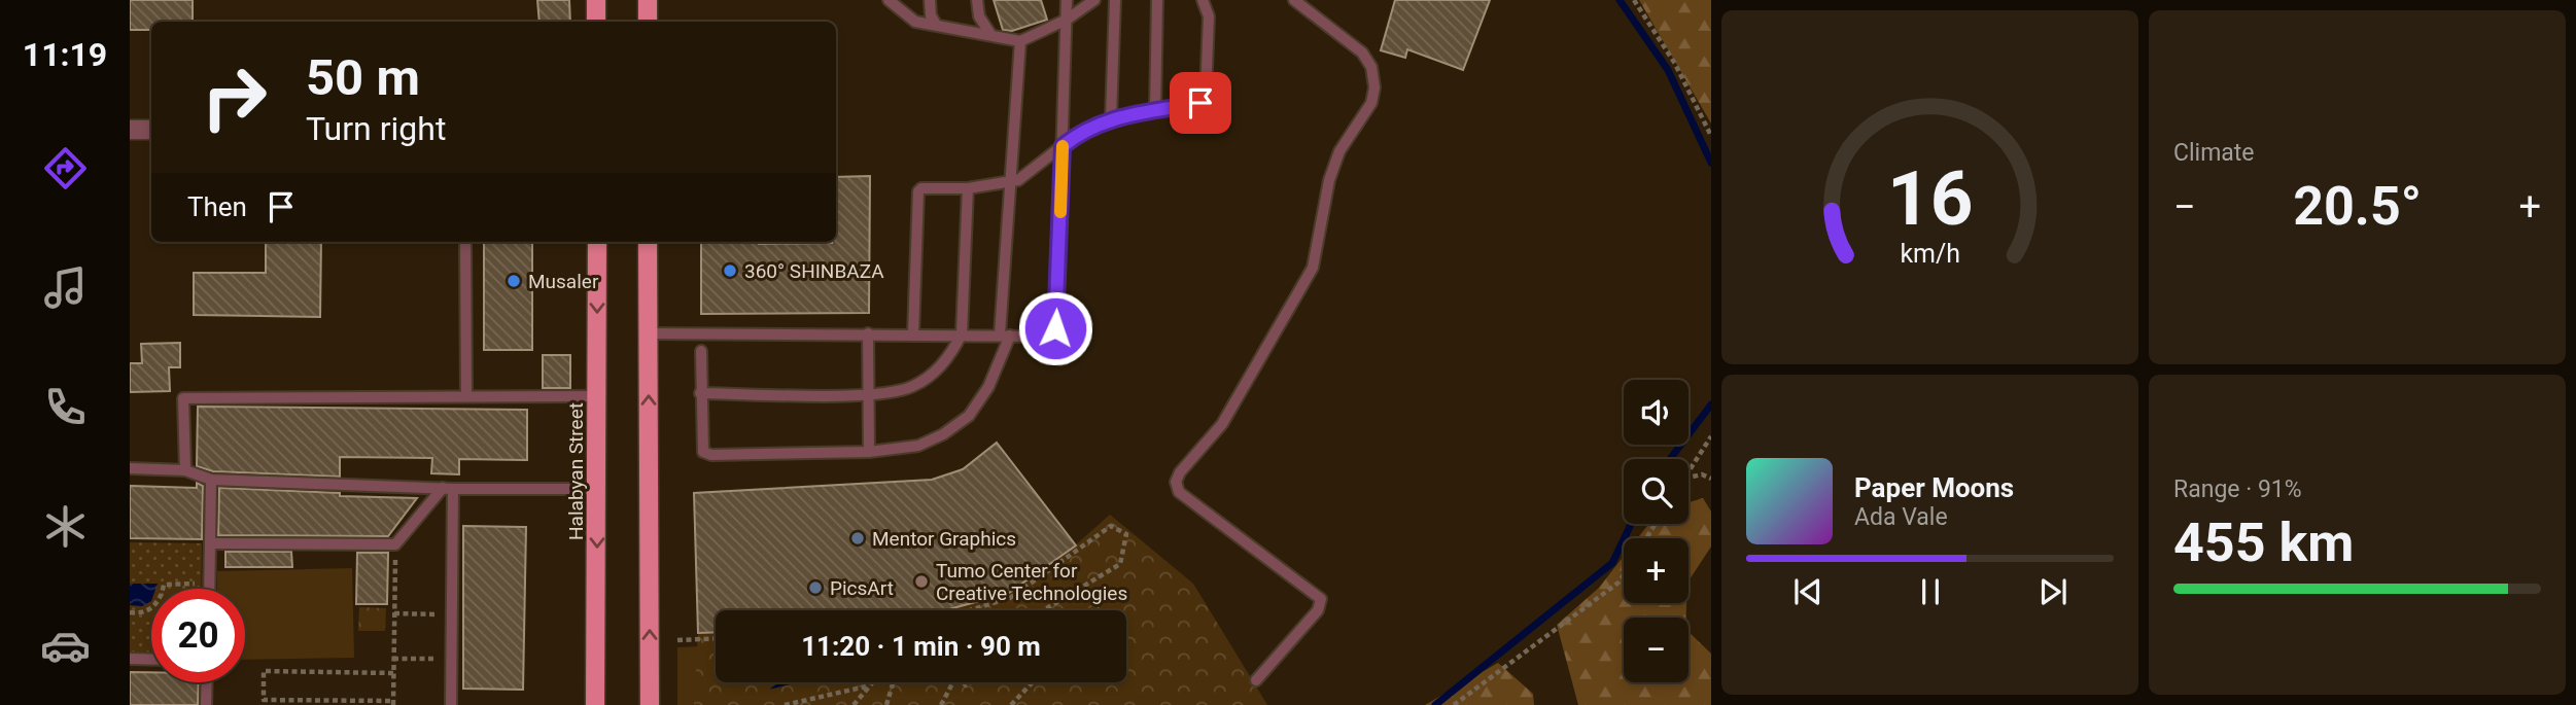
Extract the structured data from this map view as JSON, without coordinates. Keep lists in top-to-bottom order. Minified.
{"streets":{"main road":["Halabyan Street"]},"places":["360° SHINBAZA","Musaler","Mentor Graphics","Tumo Center for Creative Technologies","PicsArt"],"page":{"tabs":"11:19","tile":["Climate",["Range · 91%","455 km"]],"turn":["50 m","Turn right"],"then":"Then","heat":["−","20.5°","+"],"map_buttons":["+","−"],"song":["Paper Moons","Ada Vale"],"limit":"20","trip":"11:20 · 1 min · 90 m","gauge":["16","km/h"]}}
